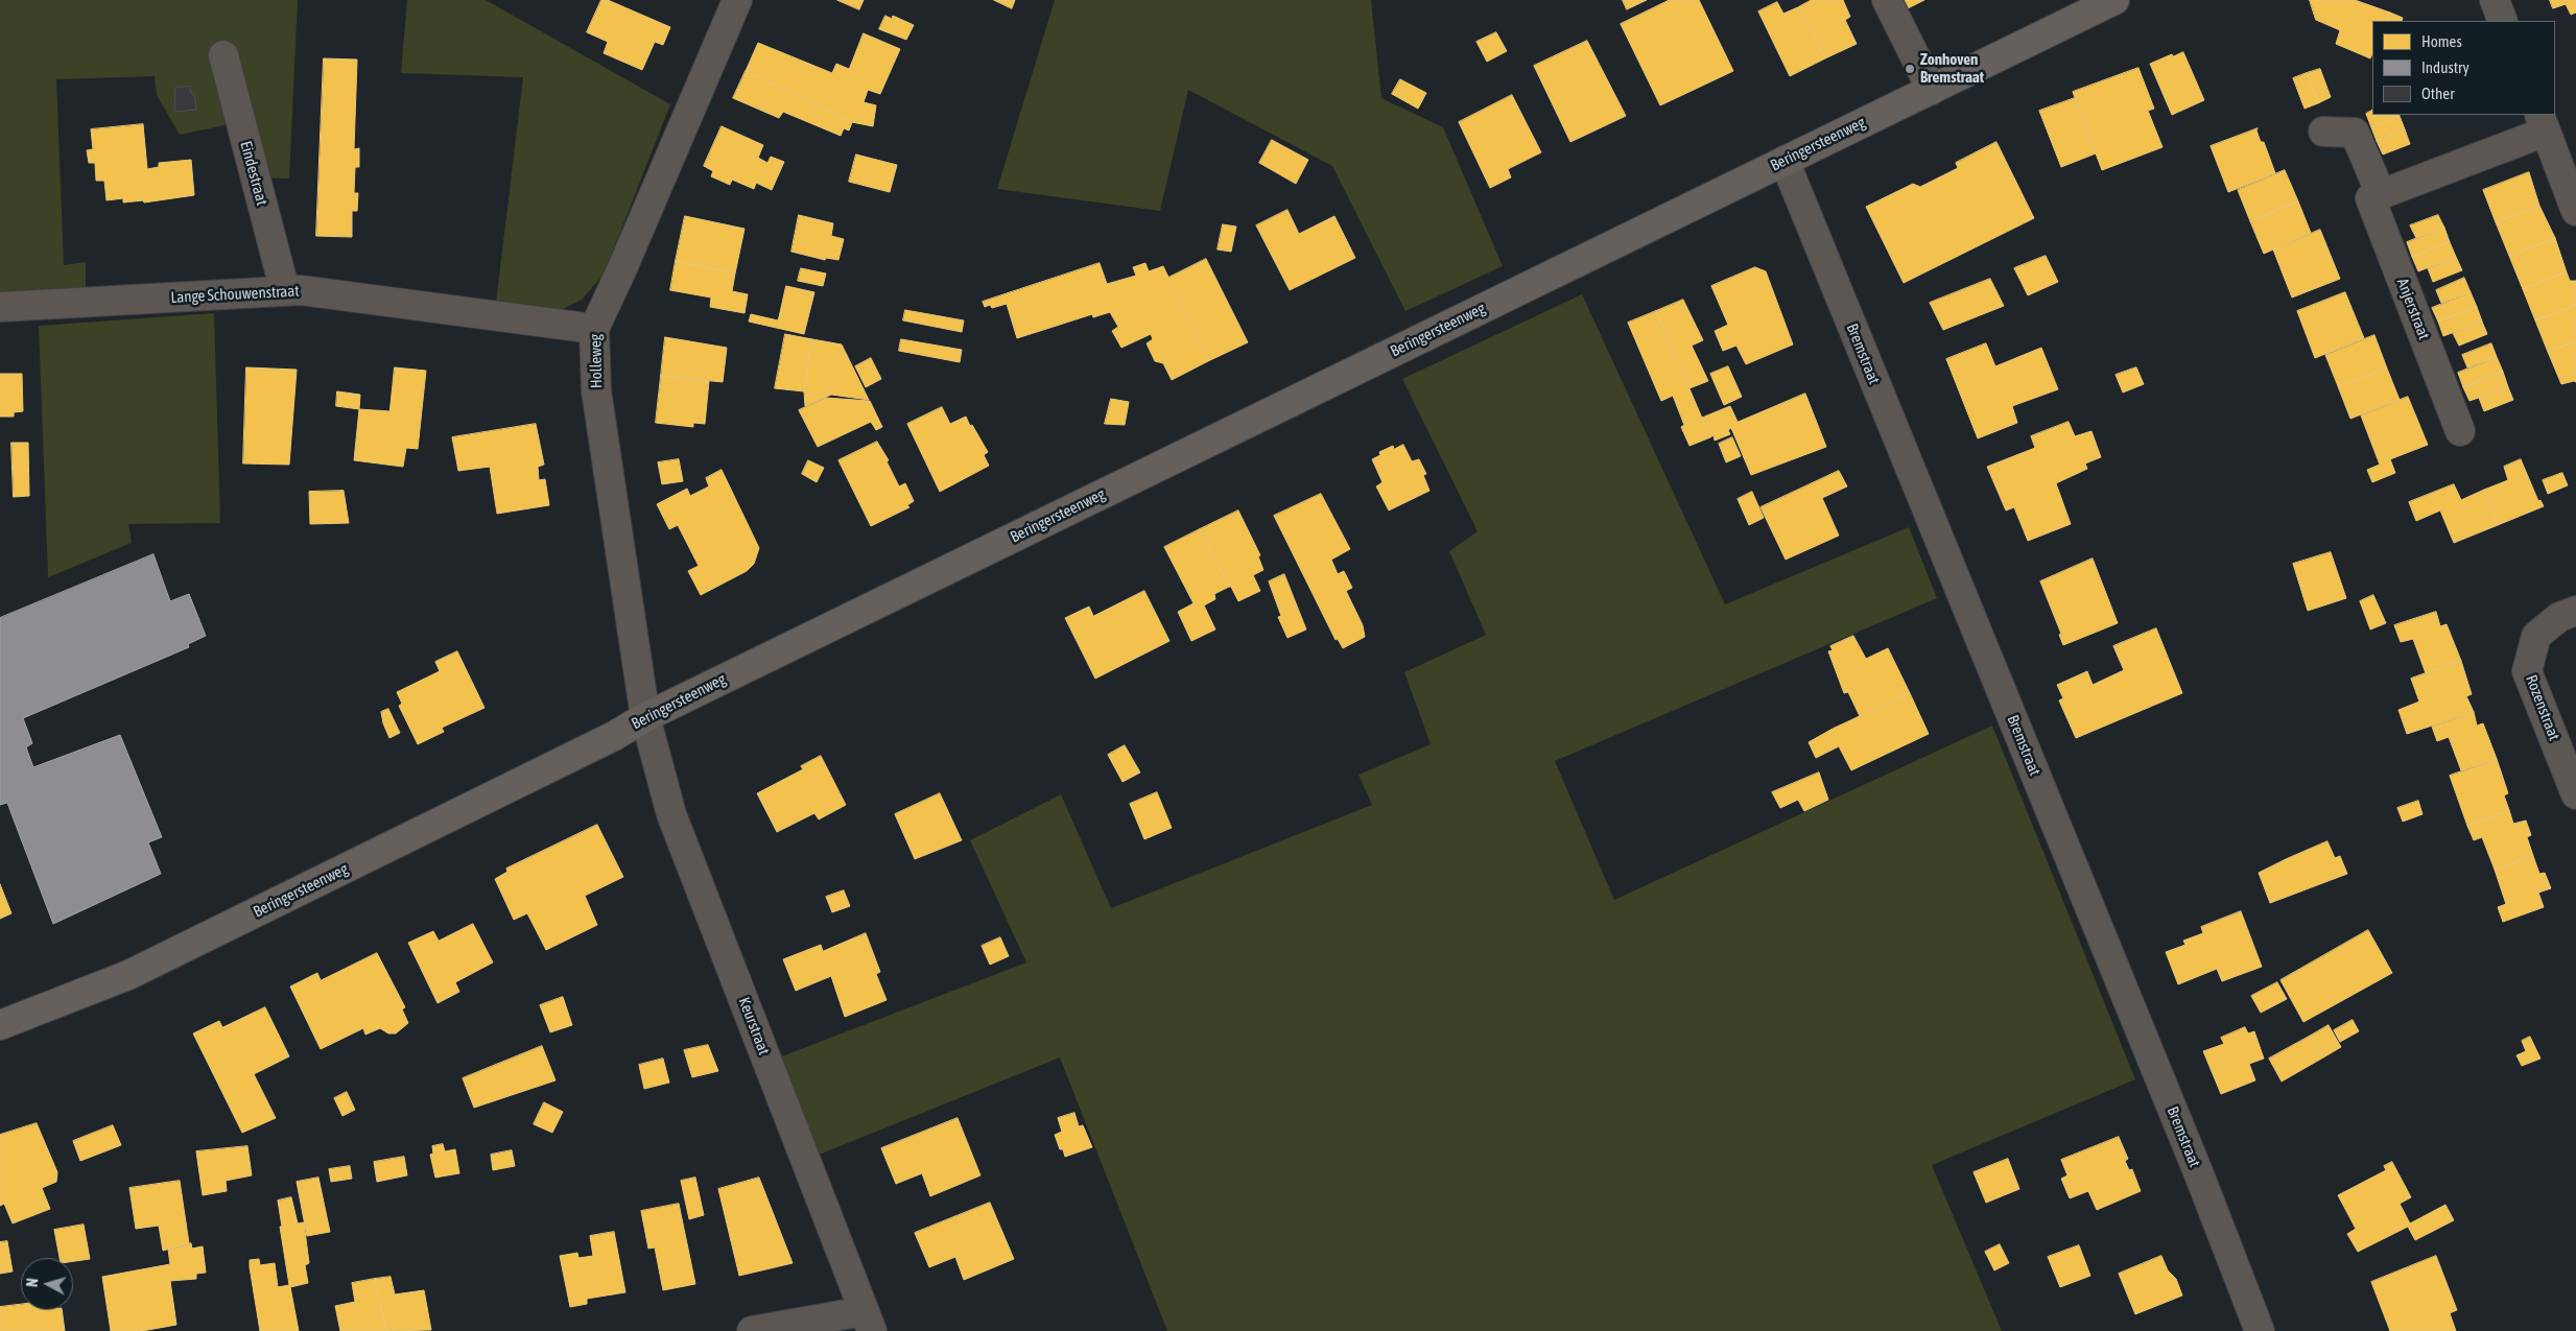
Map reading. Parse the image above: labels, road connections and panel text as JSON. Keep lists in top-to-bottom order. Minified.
{"streets":{"main road":["Beringersteenweg"],"street":["Eindestraat","Lange Schouwenstraat","Anjerstraat","Bremstraat","Holleweg","Rozenstraat","Keurstraat"]},"crossings":[["Beringersteenweg","Bremstraat"],["Beringersteenweg","Holleweg"],["Beringersteenweg","Keurstraat"],["Eindestraat","Lange Schouwenstraat"],["Lange Schouwenstraat","Holleweg"],["Holleweg","Keurstraat"]],"places":["Zonhoven Bremstraat"],"legend":["Homes","Industry","Other"],"north":"left"}
